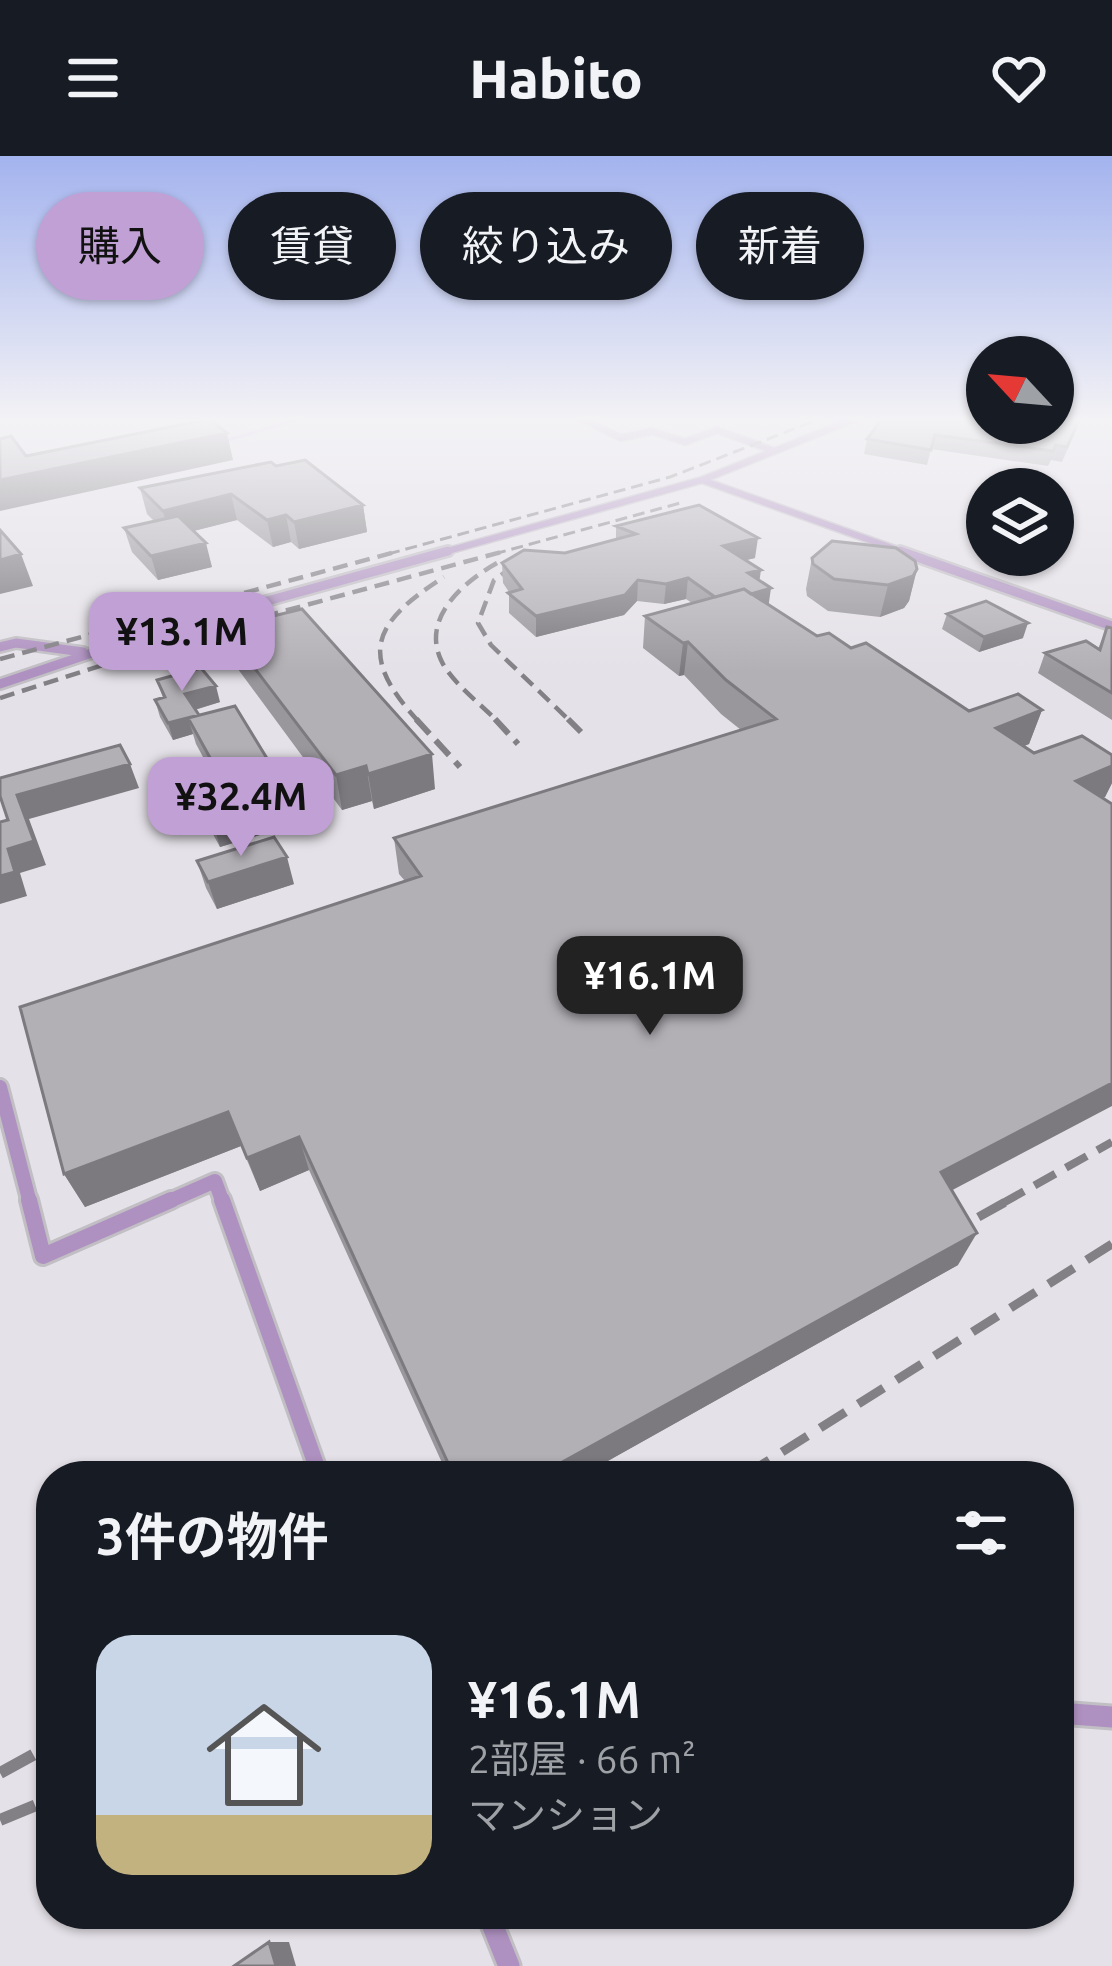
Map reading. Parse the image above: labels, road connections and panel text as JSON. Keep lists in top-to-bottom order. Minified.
{"north":"top left","page":{"header":"Habito","chip":["購入","賃貸","絞り込み","新着"],"price":["¥13.1M","¥32.4M","¥16.1M"],"heading":"3件の物件","list":[{"name":"¥16.1M","note":"2部屋 · 66 m² · マンション"}]}}
